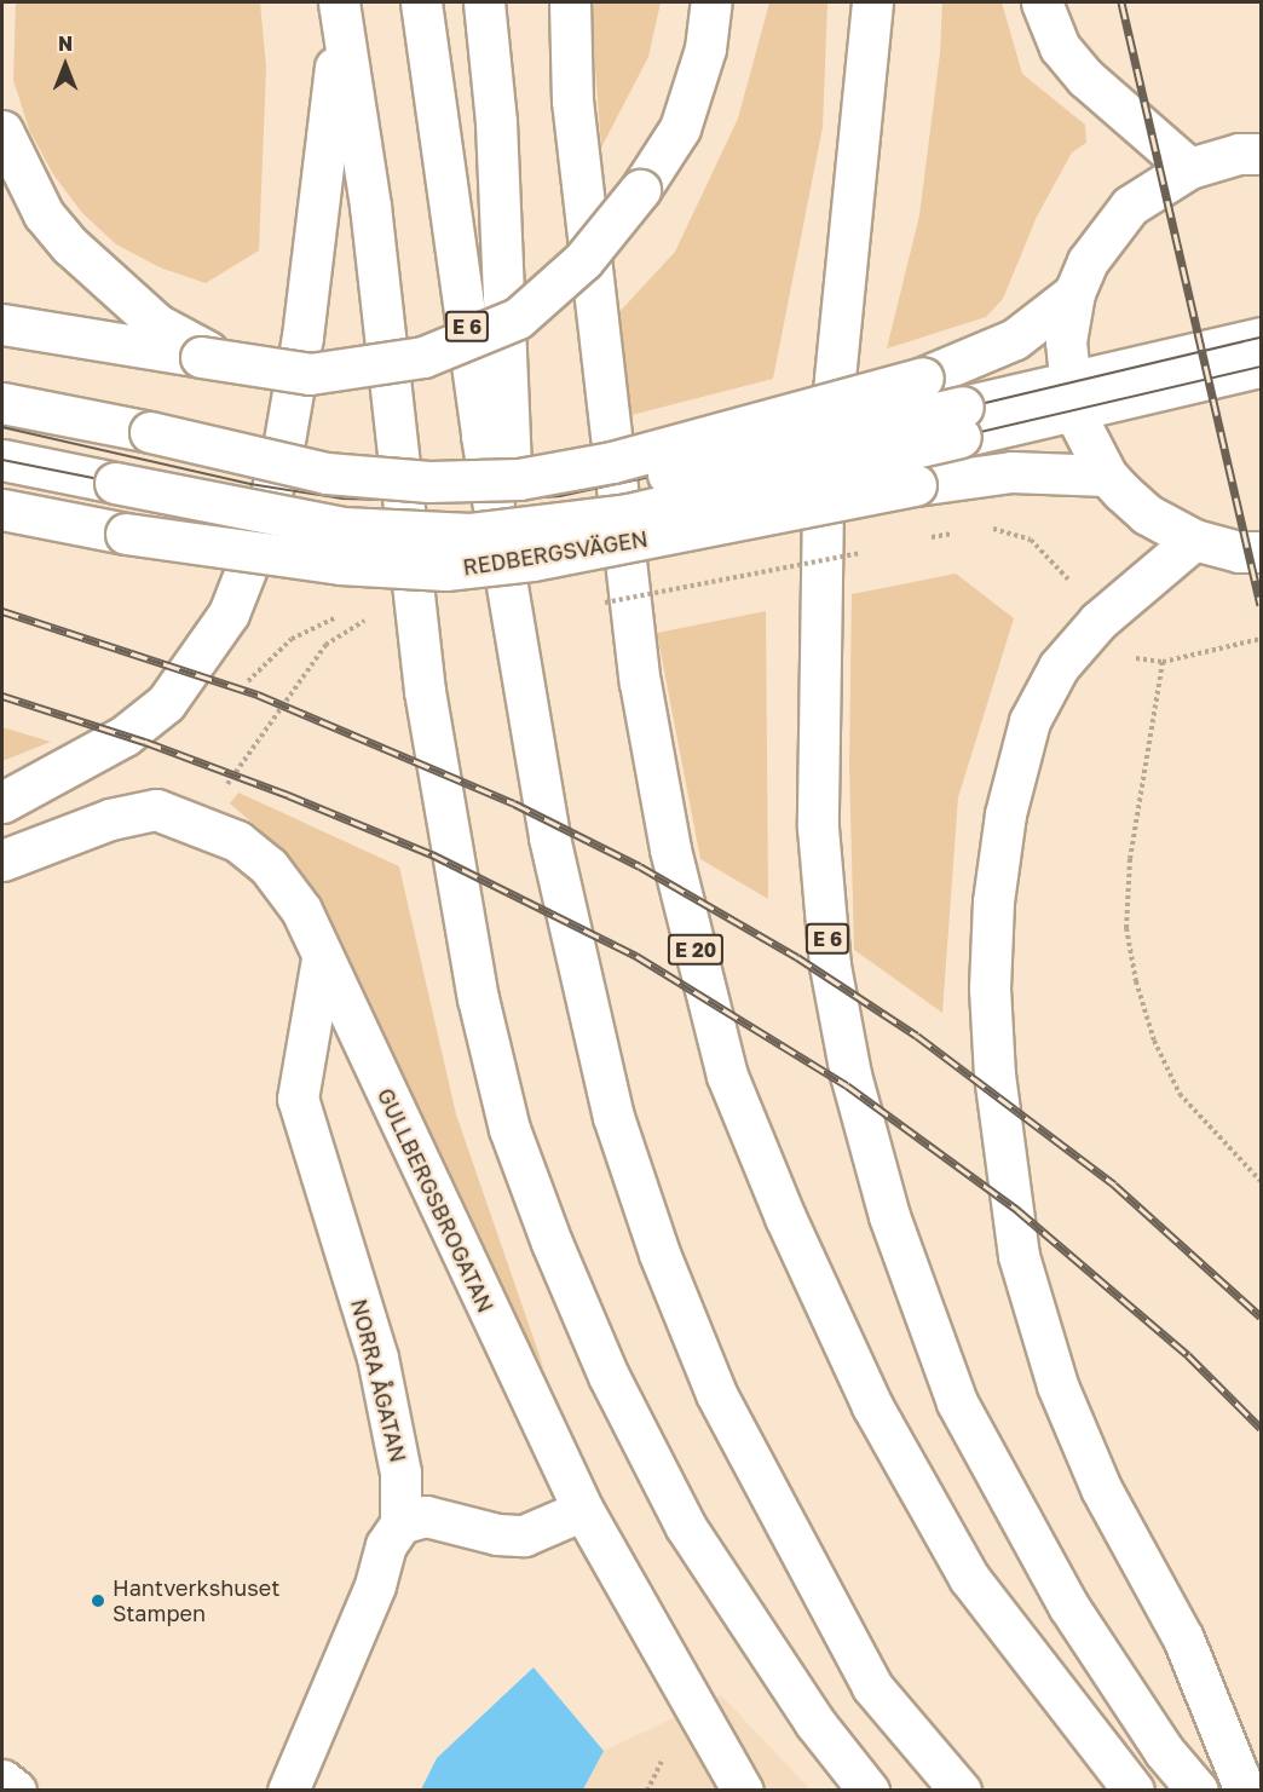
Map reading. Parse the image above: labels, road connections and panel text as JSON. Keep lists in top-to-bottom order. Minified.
{"streets":{"main road":["E 6","REDBERGSVÄGEN","E 20","GULLBERGSBROGATAN","NORRA ÅGATAN"]},"crossings":[["GULLBERGSBROGATAN","NORRA ÅGATAN"]],"places":["Hantverkshuset Stampen"],"north":"top"}
